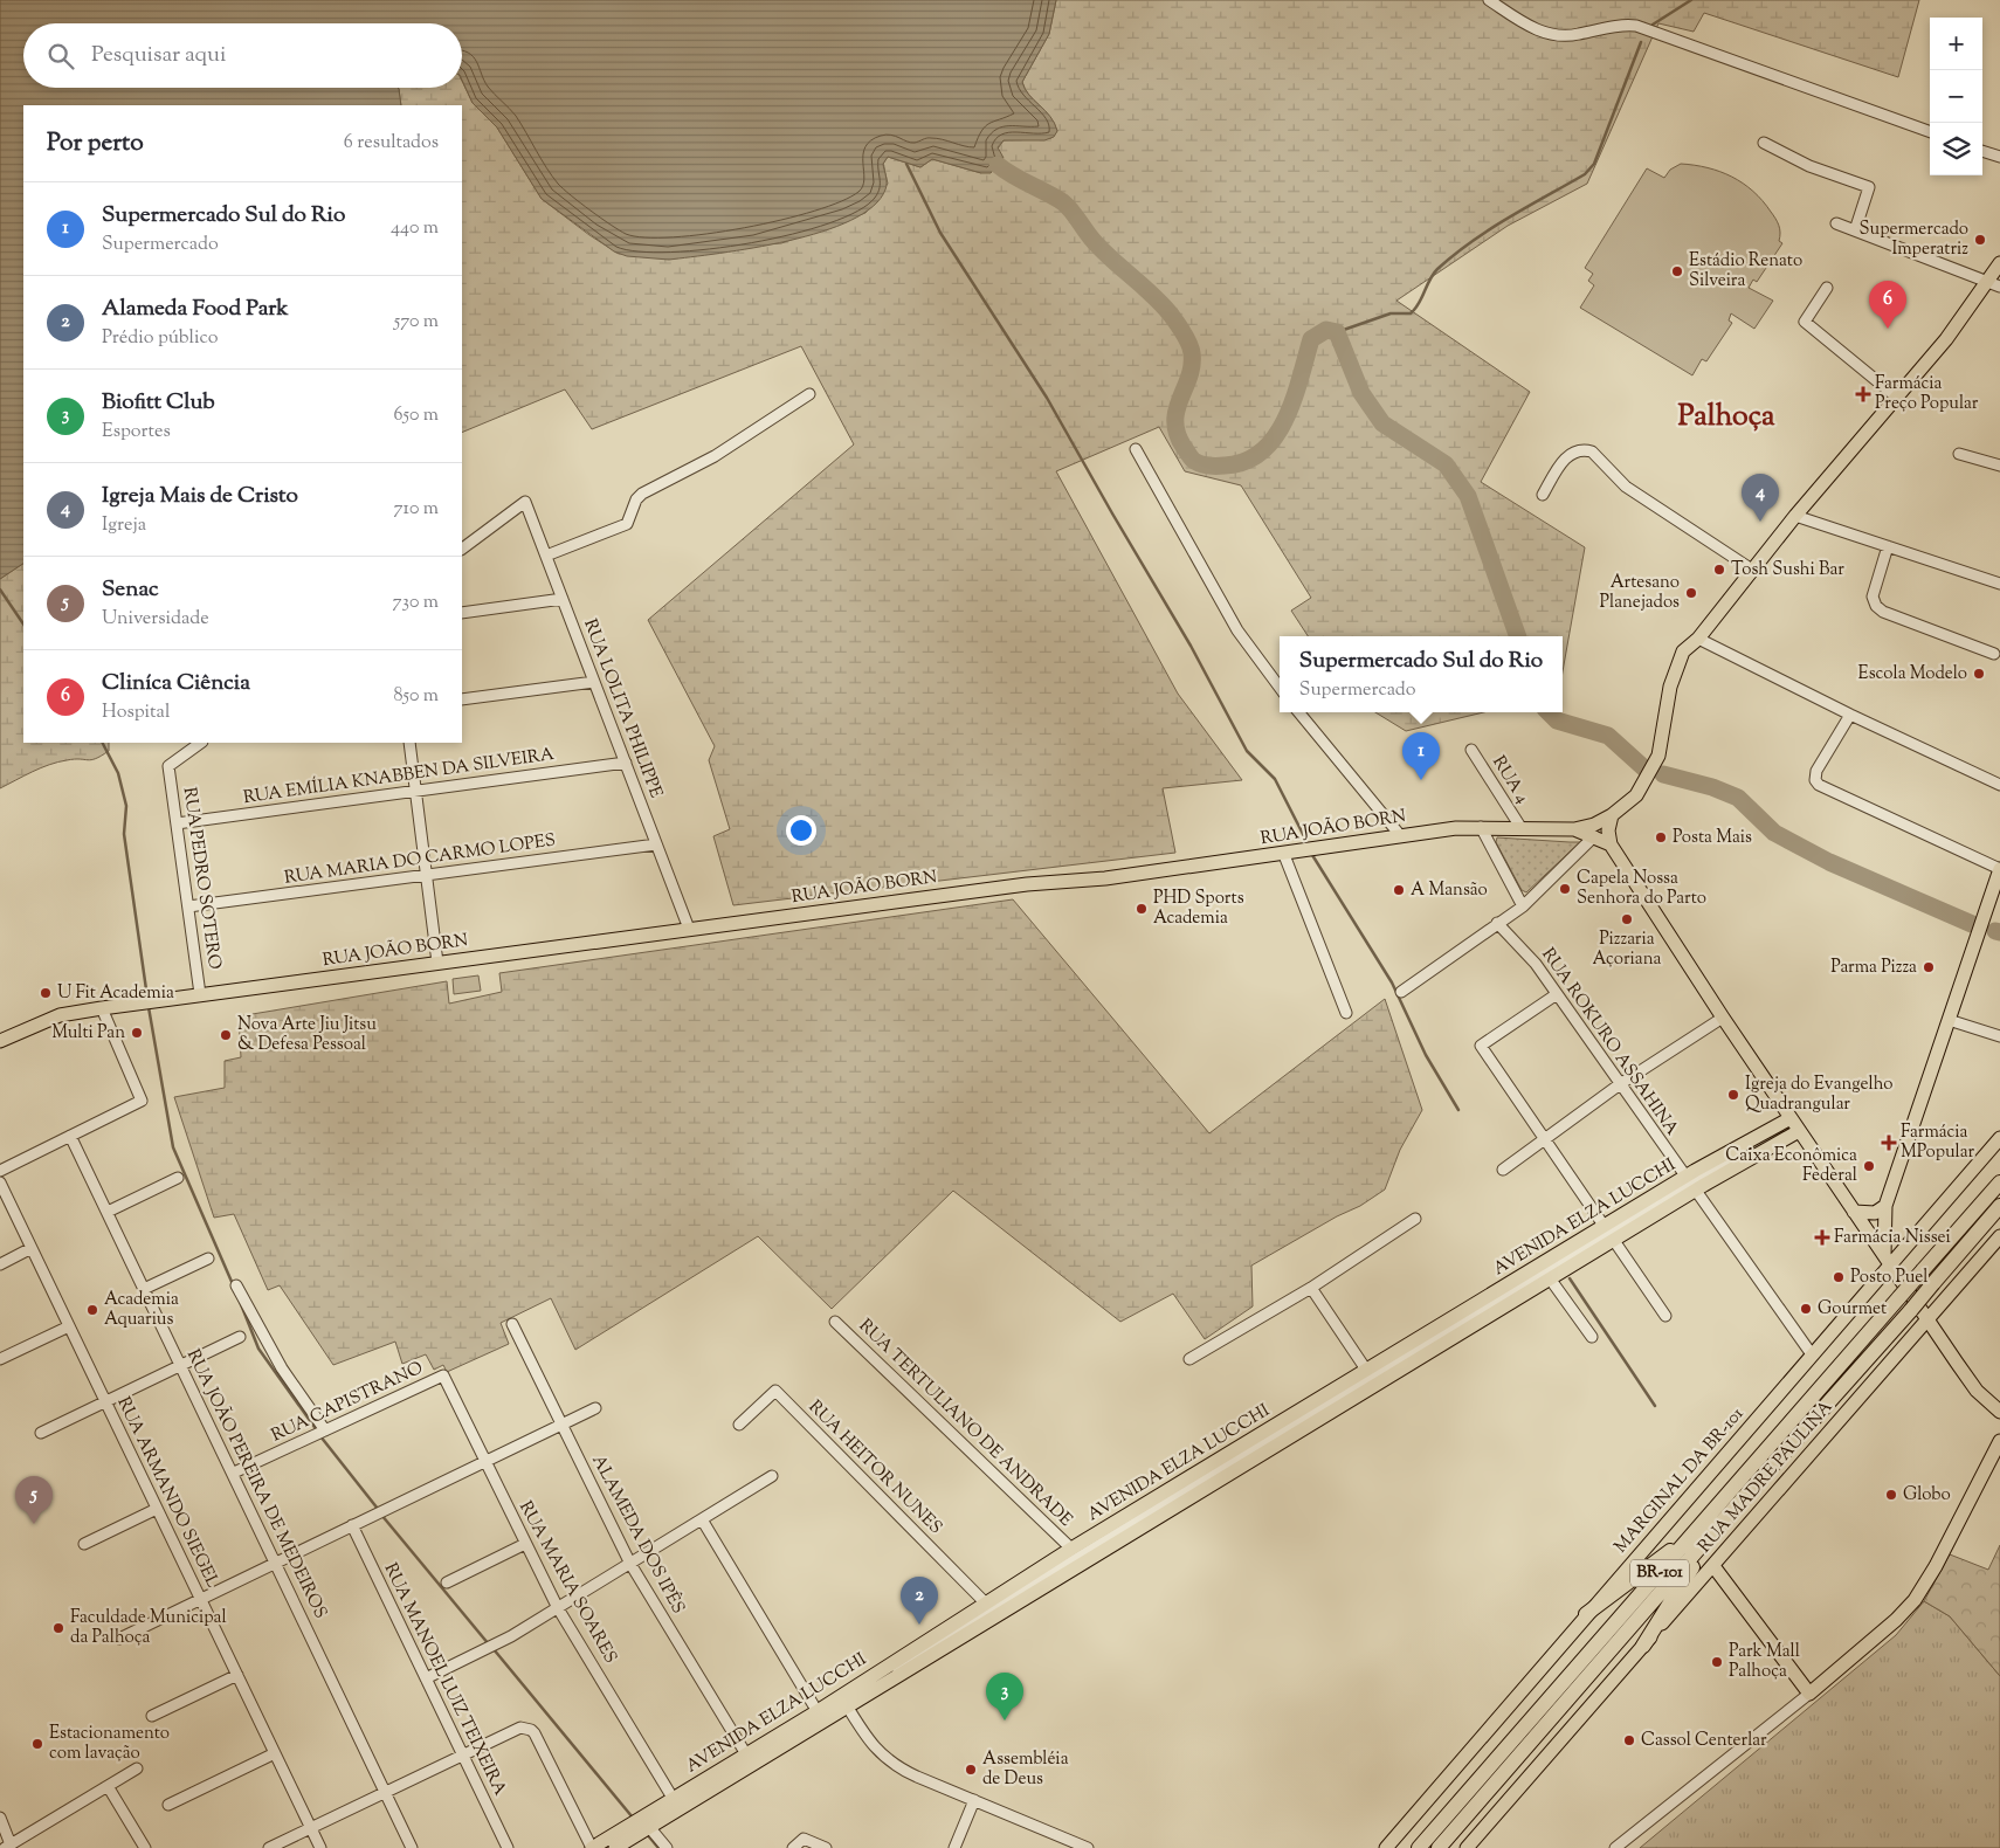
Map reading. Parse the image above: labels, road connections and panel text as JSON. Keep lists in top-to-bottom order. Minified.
{"streets":{"highway":["BR-101"],"main road":["RUA JOÃO BORN","AVENIDA ELZA LUCCHI","RUA MADRE PAULINA","MARGINAL DA BR-101"],"street":["RUA LOLITA PHILIPPE","RUA EMÍLIA KNABBEN DA SILVEIRA","RUA 4","RUA MARIA DO CARMO LOPES","RUA PEDRO SOTERO","RUA ROKURO ASSAHINA","RUA CAPISTRANO","RUA TERTULIANO DE ANDRADE","RUA HEITOR NUNES","RUA JOÃO PEREIRA DE MEDEIROS","RUA ARMANDO SIEGEL","ALAMEDA DOS IPÊS","RUA MARIA SOARES","RUA MANOEL LUIZ TEIXEIRA"]},"crossings":[["RUA LOLITA PHILIPPE","RUA EMÍLIA KNABBEN DA SILVEIRA"],["RUA LOLITA PHILIPPE","RUA JOÃO BORN"],["RUA LOLITA PHILIPPE","RUA MARIA DO CARMO LOPES"],["RUA EMÍLIA KNABBEN DA SILVEIRA","RUA PEDRO SOTERO"],["RUA 4","RUA JOÃO BORN"],["RUA JOÃO BORN","RUA PEDRO SOTERO"],["RUA MARIA DO CARMO LOPES","RUA PEDRO SOTERO"],["RUA ROKURO ASSAHINA","AVENIDA ELZA LUCCHI"],["RUA ROKURO ASSAHINA","MARGINAL DA BR-101"],["AVENIDA ELZA LUCCHI","RUA TERTULIANO DE ANDRADE"],["AVENIDA ELZA LUCCHI","RUA HEITOR NUNES"],["AVENIDA ELZA LUCCHI","ALAMEDA DOS IPÊS"],["AVENIDA ELZA LUCCHI","RUA MARIA SOARES"],["RUA CAPISTRANO","RUA JOÃO PEREIRA DE MEDEIROS"],["RUA CAPISTRANO","RUA MARIA SOARES"]],"districts":["Palhoça"],"places":{"other":["Supermercado Imperatriz","Estádio Renato Silveira","Tosh Sushi Bar","Artesano Planejados","Escola Modelo","Posta Mais","Capela Nossa Senhora do Parto","A Mansão","PHD Sports Academia","Pizzaria Açoriana","Parma Pizza","U Fit Academia","Multi Pan","Nova Arte Jiu Jitsu & Defesa Pessoal","Igreja do Evangelho Quadrangular","Caixa Econômica Federal","Posto Puel","Gourmet","Academia Aquarius","Globo","Faculdade Municipal da Palhoça","Park Mall Palhoça","Cassol Centerlar","Estacionamento com lavação","Assembléia de Deus"],"health":["Farmácia Preço Popular","Farmácia MPopular","Farmácia Nissei"]},"page":{"map_buttons":["+","−"],"search":"Pesquisar aqui","heading":["Por perto","6 resultados"],"list":[{"mark":"1","name":"Supermercado Sul do Rio","note":"Supermercado","value":"440 m"},{"mark":"2","name":"Alameda Food Park","note":"Prédio público","value":"570 m"},{"mark":"3","name":"Biofitt Club","note":"Esportes","value":"650 m"},{"mark":"4","name":"Igreja Mais de Cristo","note":"Igreja","value":"710 m"},{"mark":"5","name":"Senac","note":"Universidade","value":"730 m"},{"mark":"6","name":"Cliníca Ciência","note":"Hospital","value":"850 m"}],"pins":["6","4","1","5","2","3"],"popup":["Supermercado Sul do Rio","Supermercado"]}}
